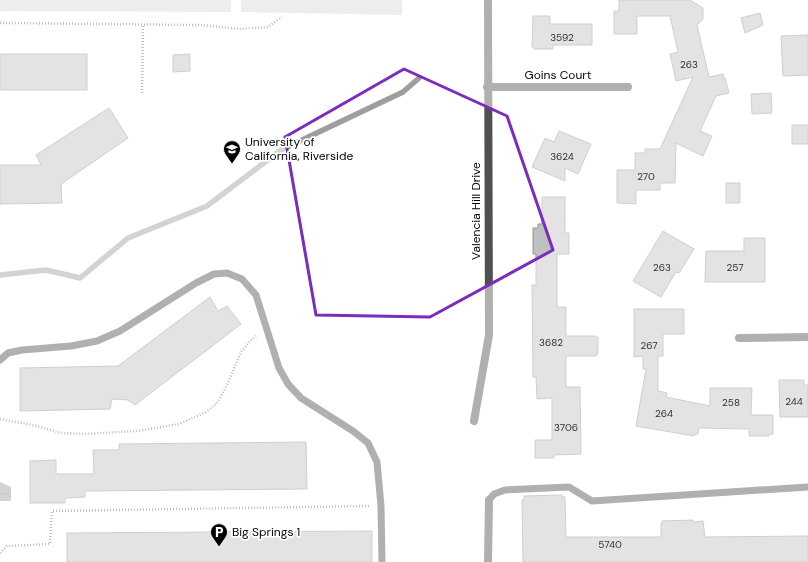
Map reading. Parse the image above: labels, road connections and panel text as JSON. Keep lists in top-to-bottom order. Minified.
{"streets":{"street":["Goins Court","Valencia Hill Drive"]},"crossings":[["Goins Court","Valencia Hill Drive"]],"places":{"school or university":["University of California, Riverside"],"parking":["Big Springs 1"]},"house_numbers":["3592","263","3624","270","263","257","3682","267","244","258","264","3706","5740"]}
